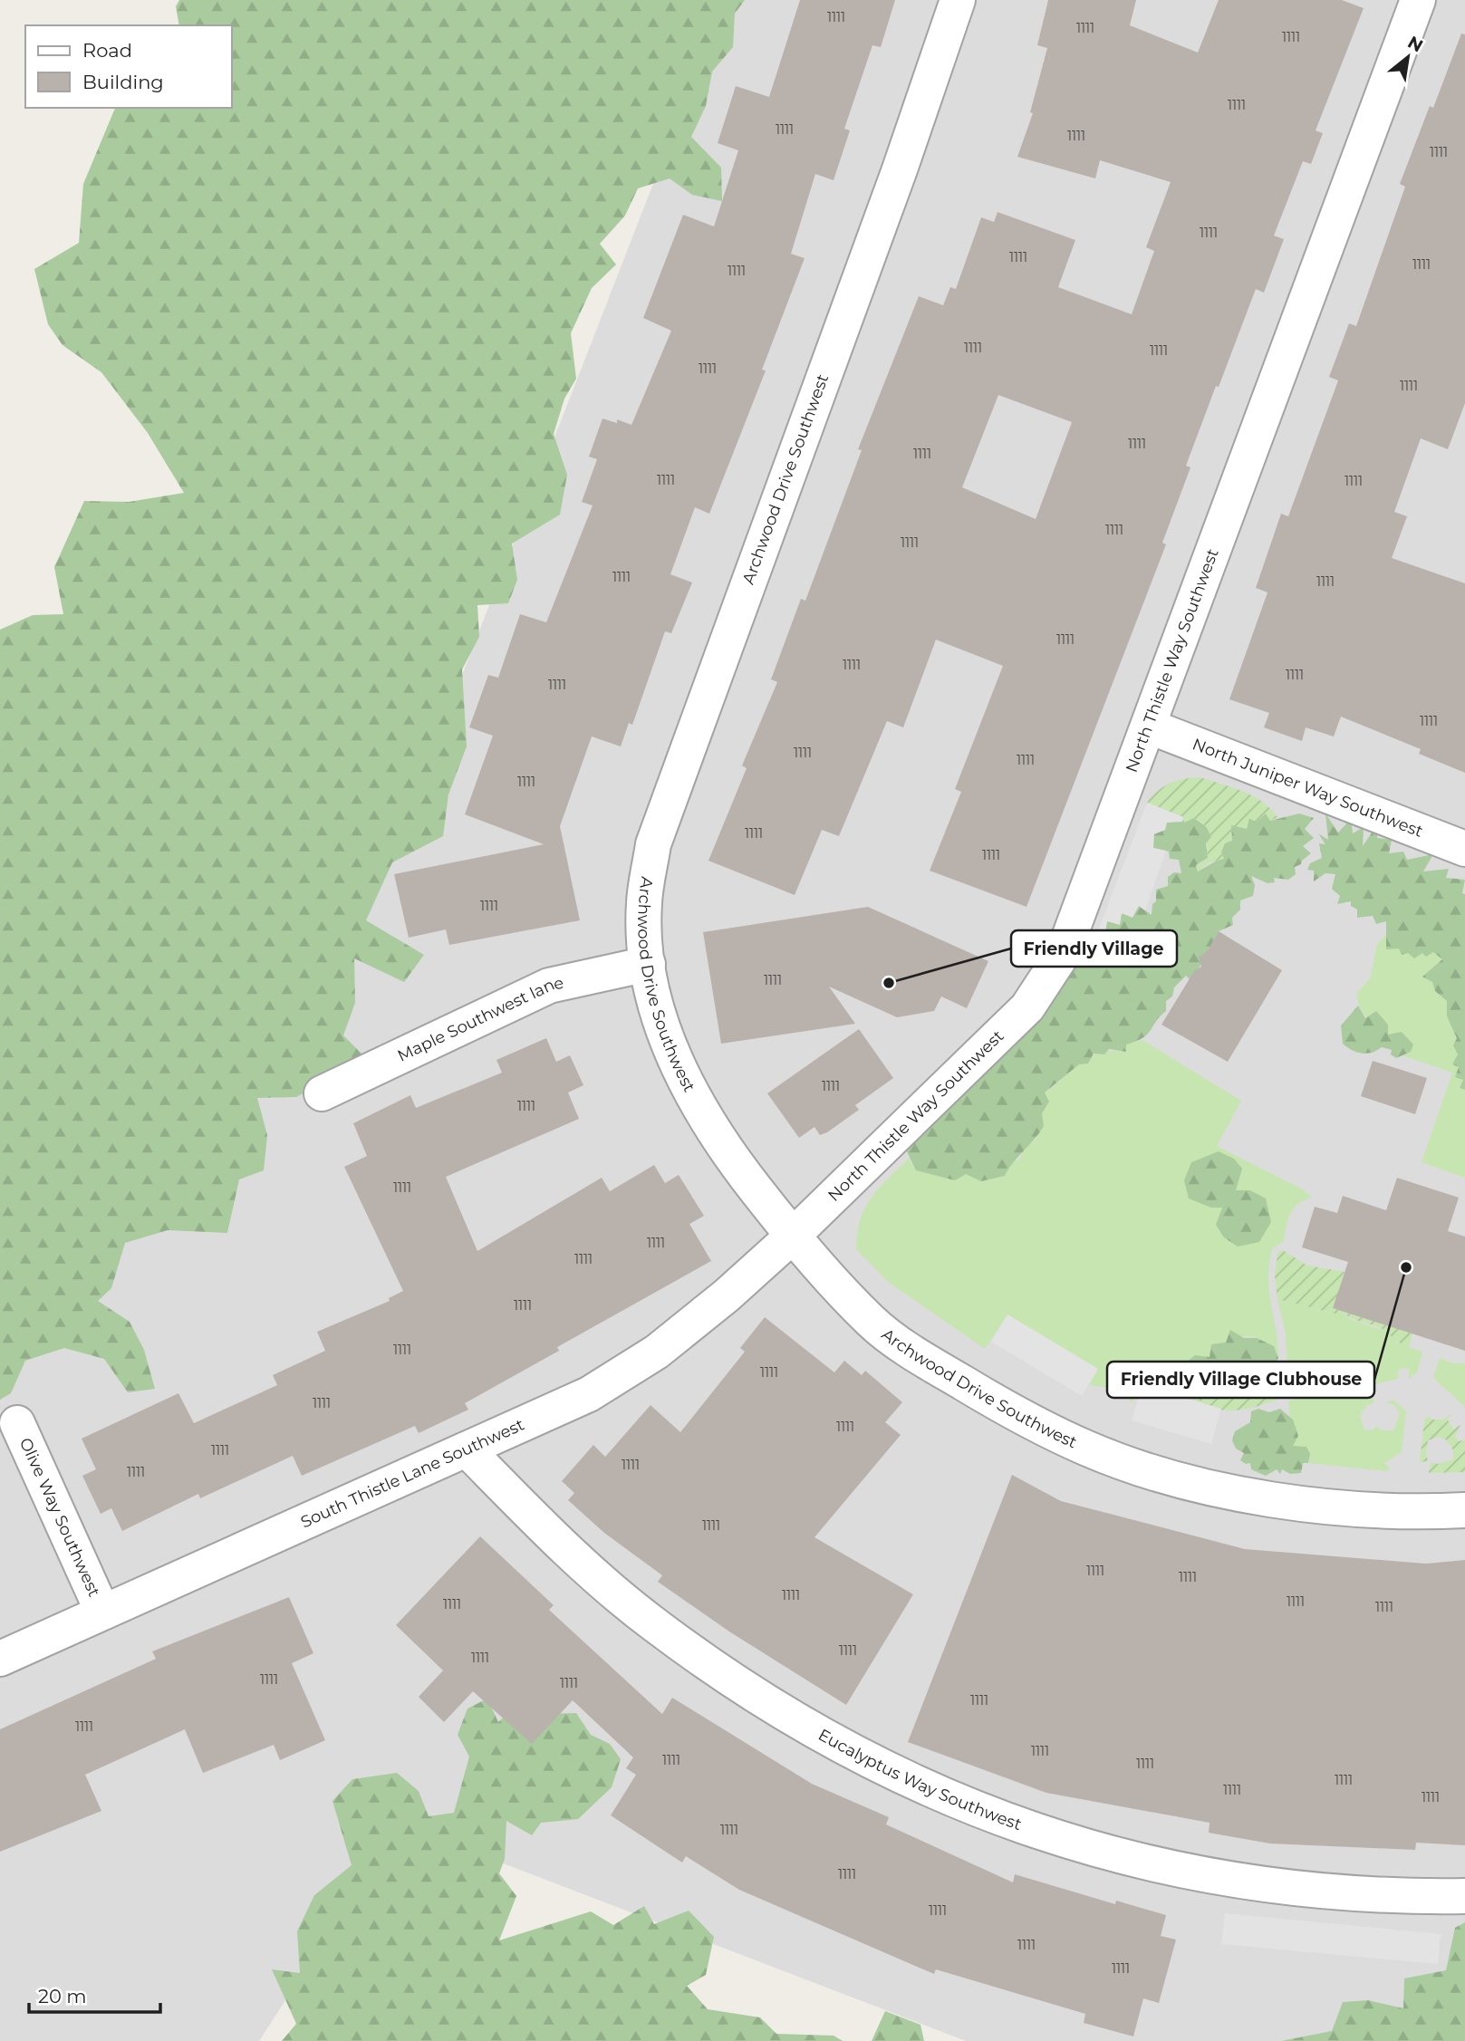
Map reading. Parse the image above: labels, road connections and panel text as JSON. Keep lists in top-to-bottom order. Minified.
{"streets":{"street":["Archwood Drive Southwest","North Thistle Way Southwest","North Juniper Way Southwest","Maple Southwest lane","South Thistle Lane Southwest","Olive Way Southwest","Eucalyptus Way Southwest"]},"crossings":[["Archwood Drive Southwest","North Thistle Way Southwest"],["Archwood Drive Southwest","Maple Southwest lane"],["Archwood Drive Southwest","South Thistle Lane Southwest"],["North Thistle Way Southwest","North Juniper Way Southwest"],["North Thistle Way Southwest","South Thistle Lane Southwest"],["South Thistle Lane Southwest","Olive Way Southwest"],["South Thistle Lane Southwest","Eucalyptus Way Southwest"]],"places":["Friendly Village","Friendly Village Clubhouse"],"house_numbers":["1111","1111","1111","1111","1111","1111","1111","1111","1111","1111","1111","1111","1111","1111","1111","1111","1111","1111","1111","1111","1111","1111","1111","1111","1111","1111","1111","1111","1111","1111","1111","1111","1111","1111","1111","1111","1111","1111","1111","1111","1111","1111","1111","1111","1111","1111","1111","1111","1111","1111","1111","1111","1111","1111","1111","1111","1111","1111","1111","1111","1111","1111","1111","1111","1111","1111","1111","1111","1111","1111","1111","1111"],"legend":["Road","Building"],"scale_bar":"20 m","north":"top right"}
